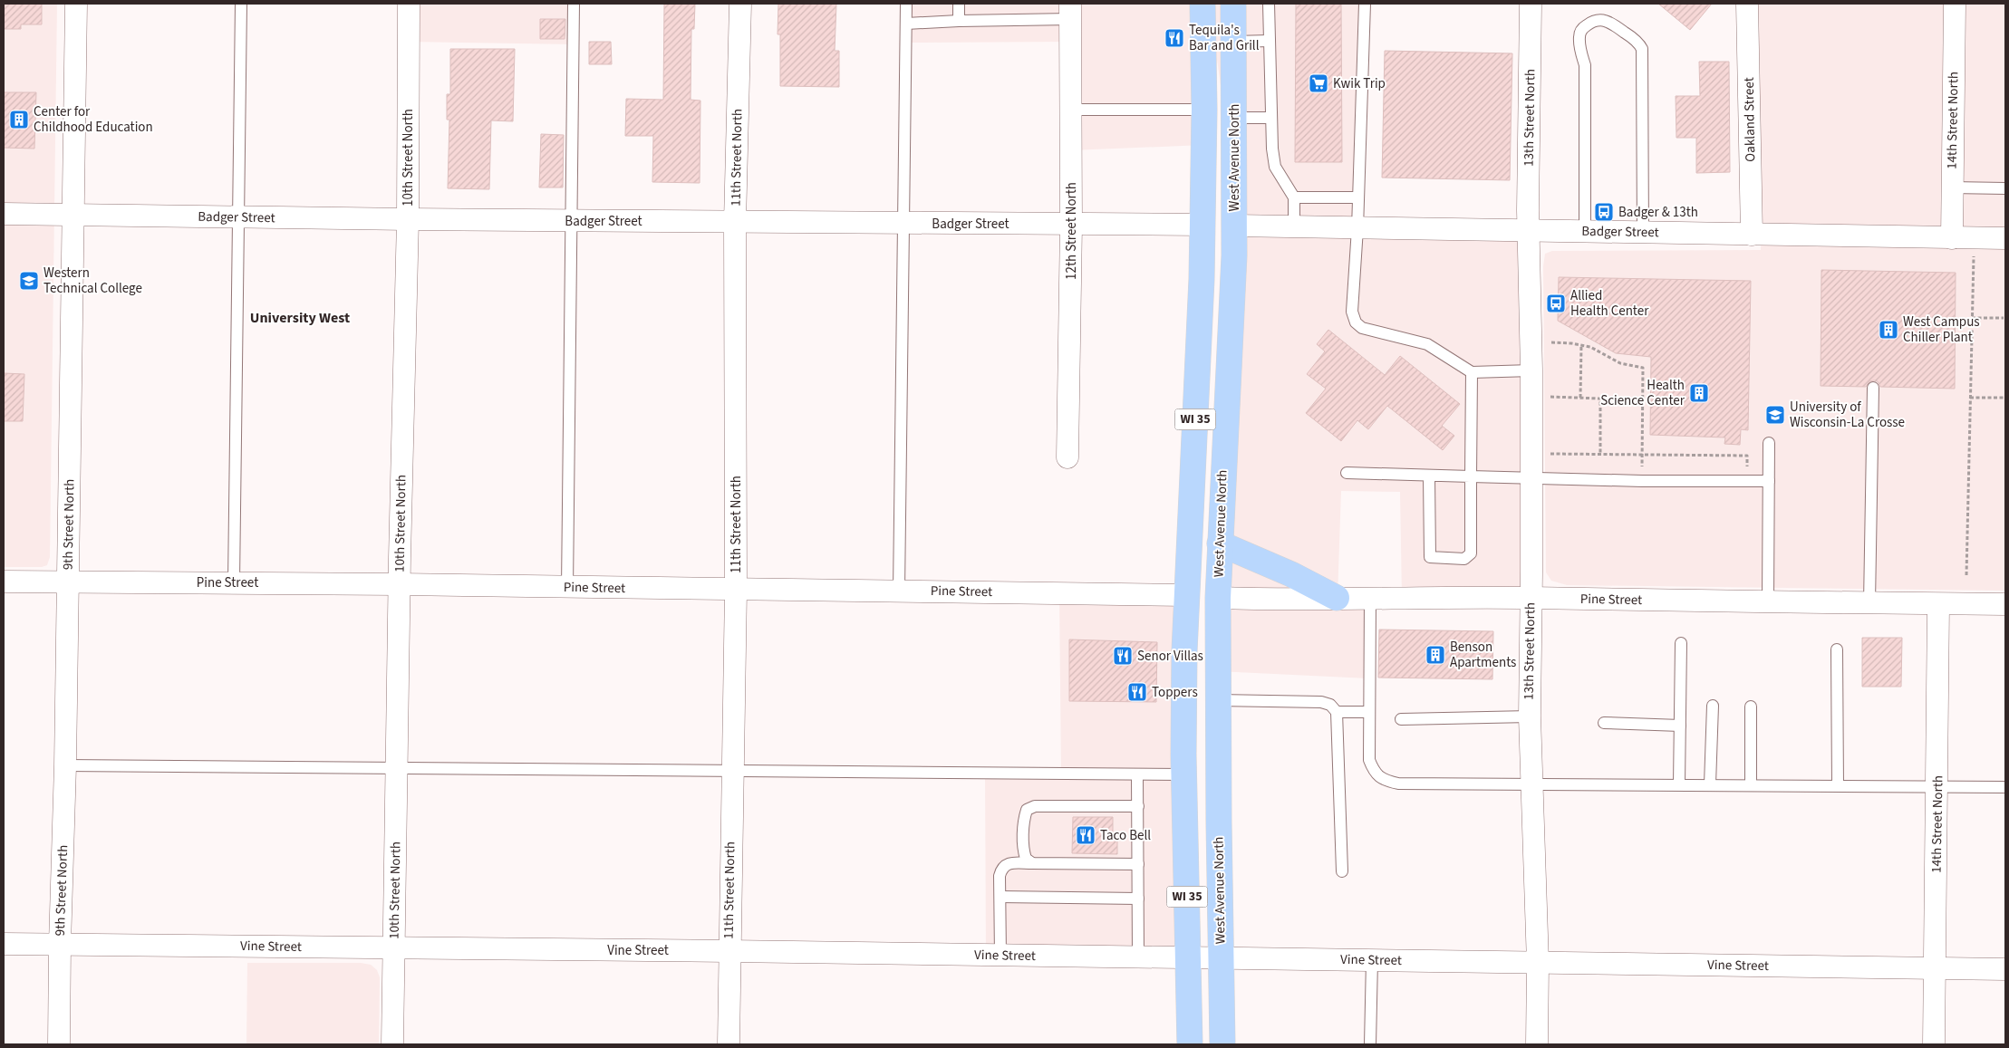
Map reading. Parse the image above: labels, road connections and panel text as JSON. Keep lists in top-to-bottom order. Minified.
{"streets":{"main road":["West Avenue North","WI 35"],"street":["13th Street North","Oakland Street","14th Street North","10th Street North","11th Street North","Badger Street","12th Street North","9th Street North","Pine Street","Vine Street"]},"crossings":[["13th Street North","Badger Street"],["13th Street North","Pine Street"],["13th Street North","Vine Street"],["Oakland Street","Badger Street"],["14th Street North","Badger Street"],["14th Street North","Pine Street"],["14th Street North","Vine Street"],["10th Street North","Badger Street"],["10th Street North","Pine Street"],["10th Street North","Vine Street"],["11th Street North","Badger Street"],["11th Street North","Pine Street"],["11th Street North","Vine Street"],["West Avenue North","Badger Street"],["West Avenue North","Pine Street"],["West Avenue North","Vine Street"],["Badger Street","12th Street North"],["Badger Street","WI 35"],["Badger Street","9th Street North"],["WI 35","Pine Street"],["WI 35","Vine Street"],["9th Street North","Pine Street"],["9th Street North","Vine Street"]],"districts":["University West"],"places":{"restaurant":["Tequila's Bar and Grill","Senor Villas","Toppers","Taco Bell"],"supermarket":["Kwik Trip"],"building":["Center for Childhood Education","West Campus Chiller Plant","Health Science Center","Benson Apartments"],"bus stop":["Badger & 13th","Allied Health Center"],"school or university":["Western Technical College","University of Wisconsin-La Crosse"]}}
